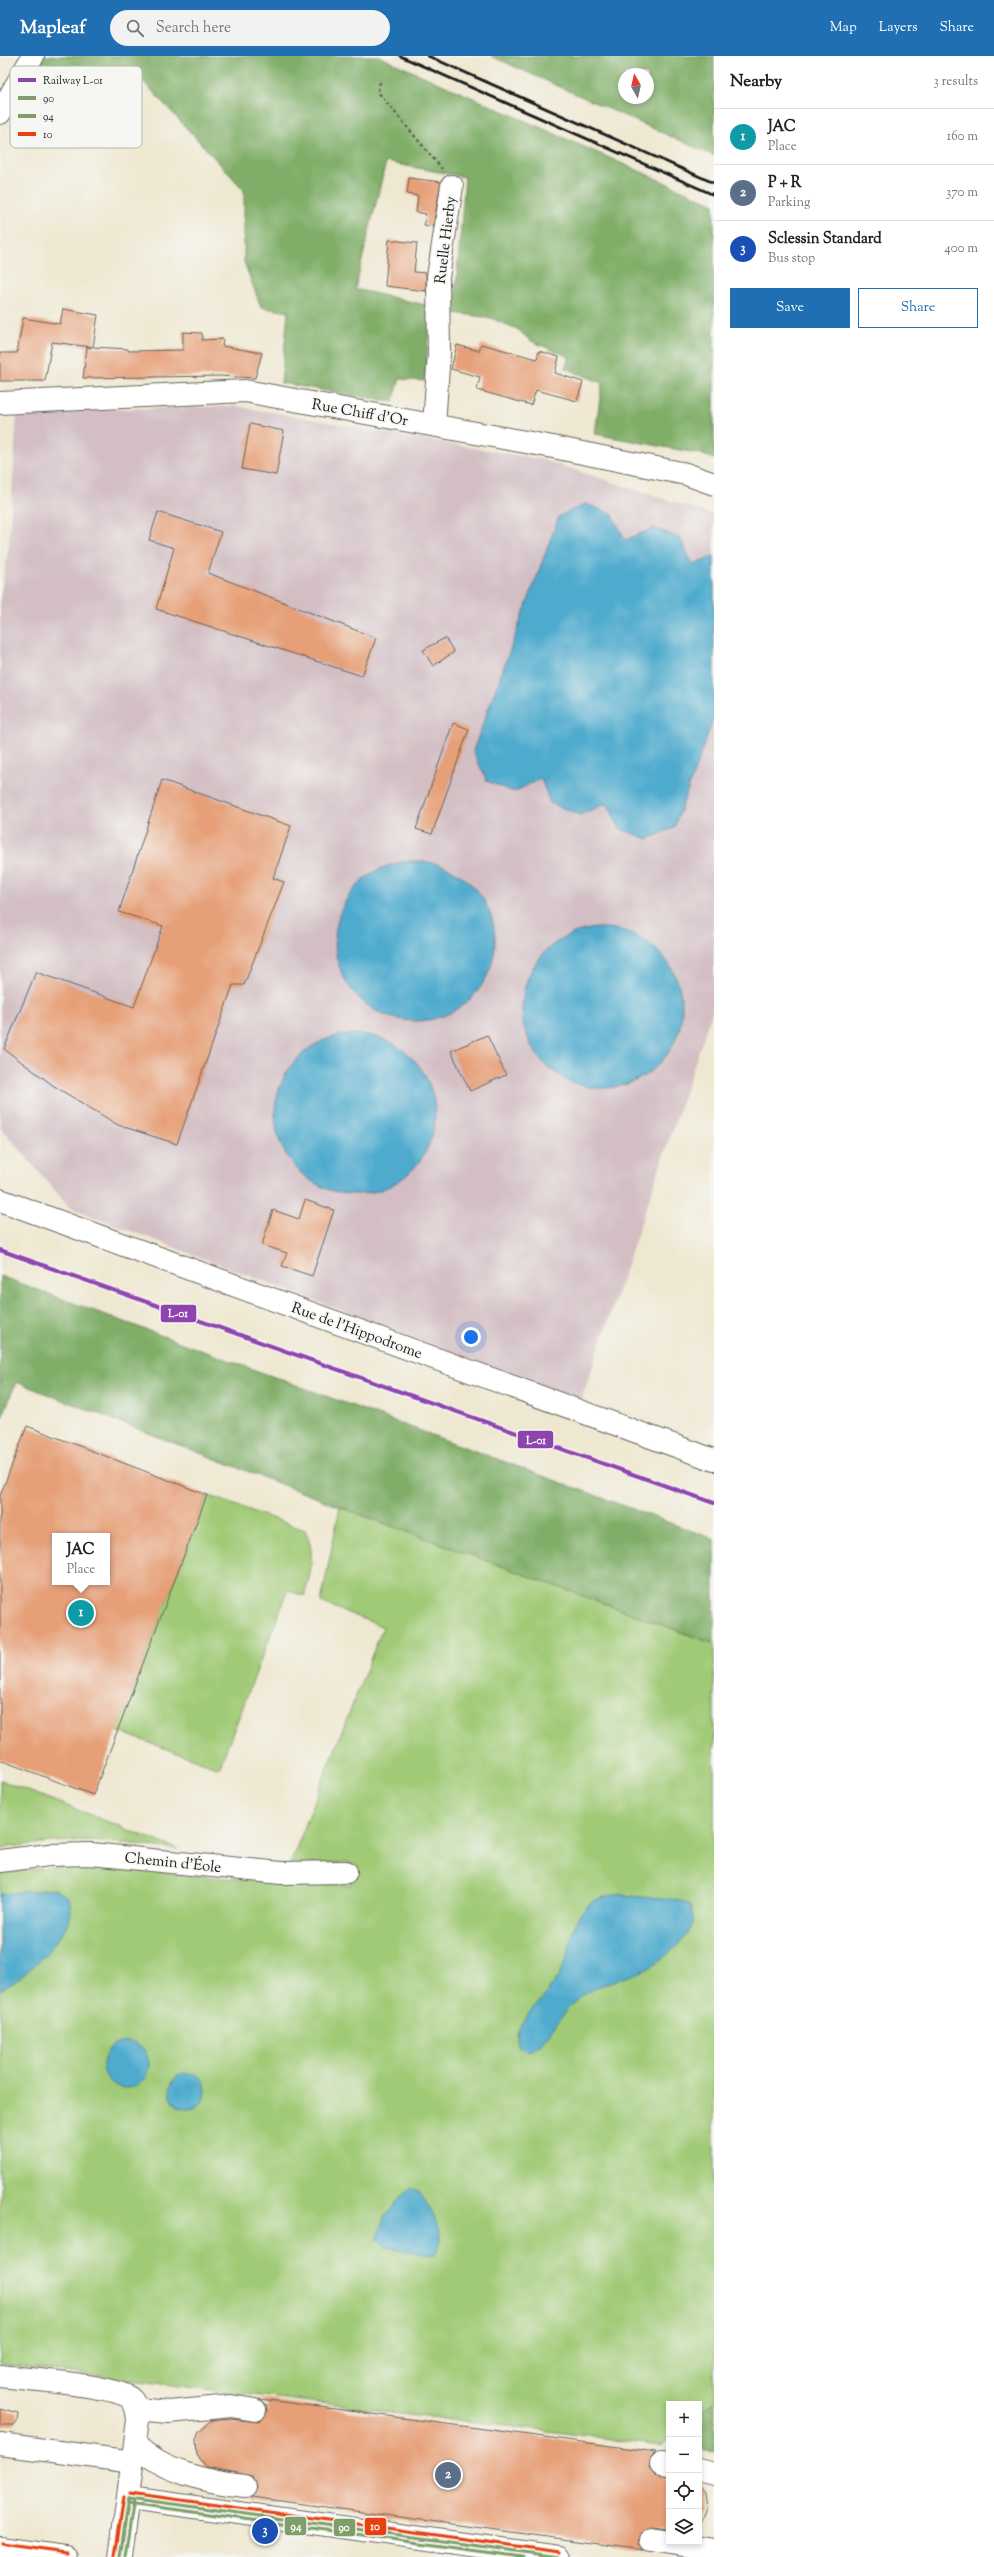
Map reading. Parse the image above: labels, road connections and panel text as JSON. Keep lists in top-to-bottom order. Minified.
{"streets":{"street":["Ruelle Hierby","Rue Chiff d'Or","Rue de l'Hippodrome","Chemin d'Éole"]},"crossings":[["Ruelle Hierby","Rue Chiff d'Or"]],"lines":["rail line L-01","transit line 10","transit line 90","transit line 94"],"legend":["Railway L-01","90","94","10"],"north":"top","page":{"header":"Mapleaf","search":"Search here","nav":["Map","Layers","Share"],"heading":["Nearby","3 results"],"list":[{"mark":"1","name":"JAC","note":"Place","value":"160 m"},{"mark":"2","name":"P + R","note":"Parking","value":"370 m"},{"mark":"3","name":"Sclessin Standard","note":"Bus stop","value":"400 m"}],"buttons":["Save","Share"],"popup":["JAC","Place"],"pins":["1","2","3"],"map_buttons":["+","−"]}}
